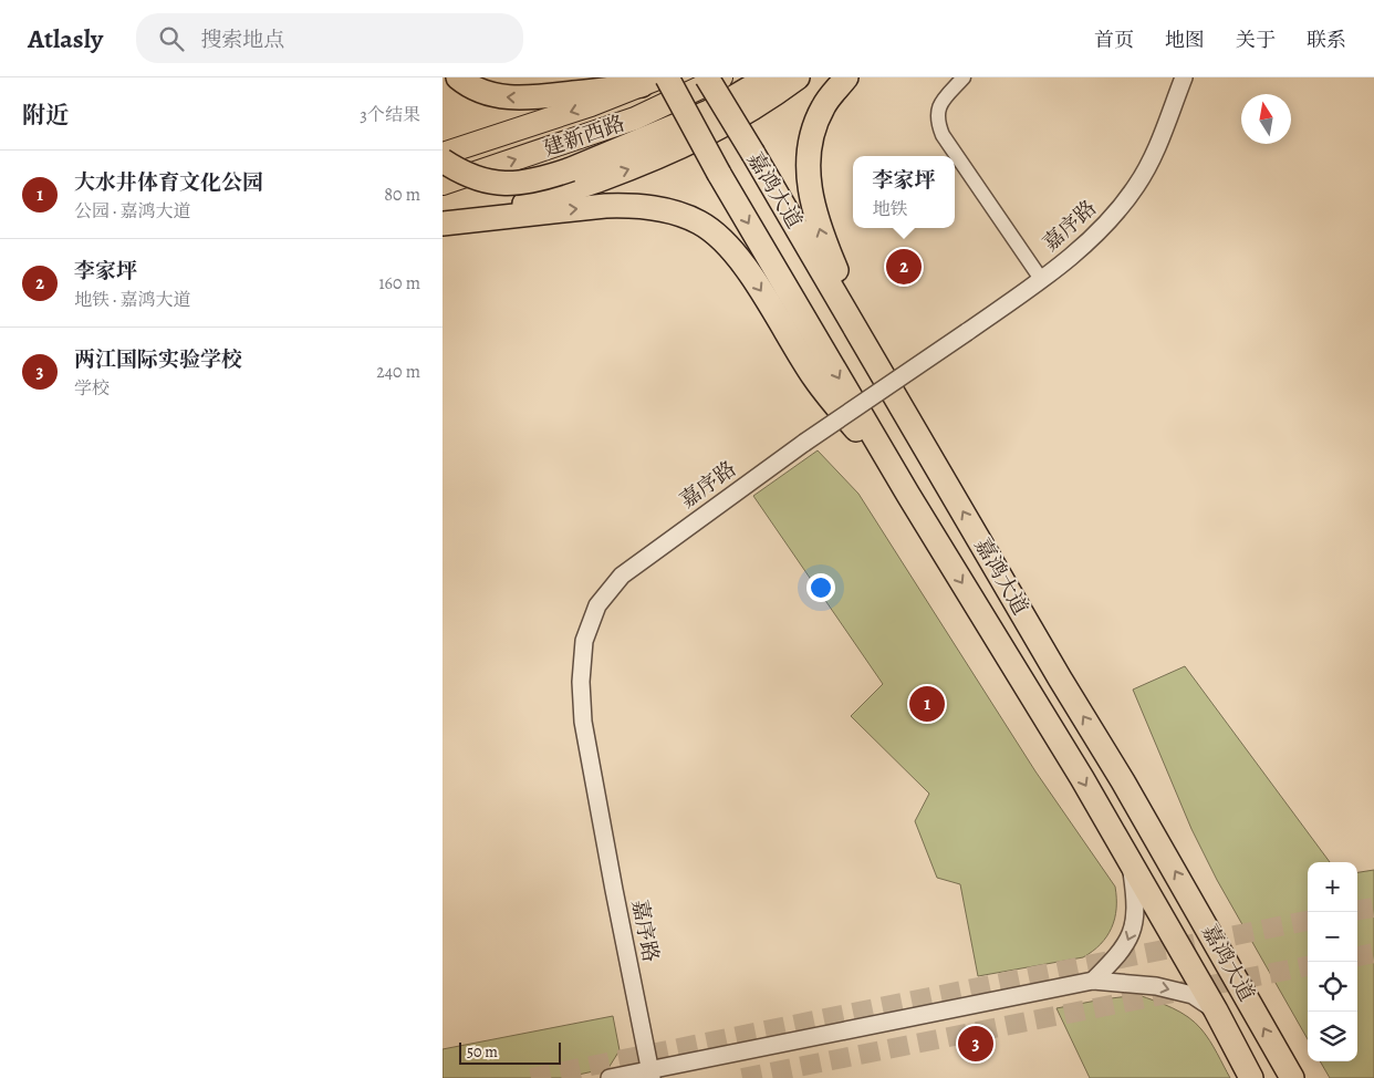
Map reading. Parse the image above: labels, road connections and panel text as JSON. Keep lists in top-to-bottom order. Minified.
{"streets":{"highway":["嘉鸿大道"],"main road":["建新西路"],"street":["嘉序路"]},"scale_bar":"50 m","north":"top","page":{"header":"Atlasly","search":"搜索地点","nav":["首页","地图","关于","联系"],"heading":["附近","3个结果"],"list":[{"mark":"1","name":"大水井体育文化公园","note":"公园 · 嘉鸿大道","value":"80 m"},{"mark":"2","name":"李家坪","note":"地铁 · 嘉鸿大道","value":"160 m"},{"mark":"3","name":"两江国际实验学校","note":"学校","value":"240 m"}],"popup":["李家坪","地铁"],"pins":["2","1","3"],"map_buttons":["+","−"],"scale":"50 m"}}
